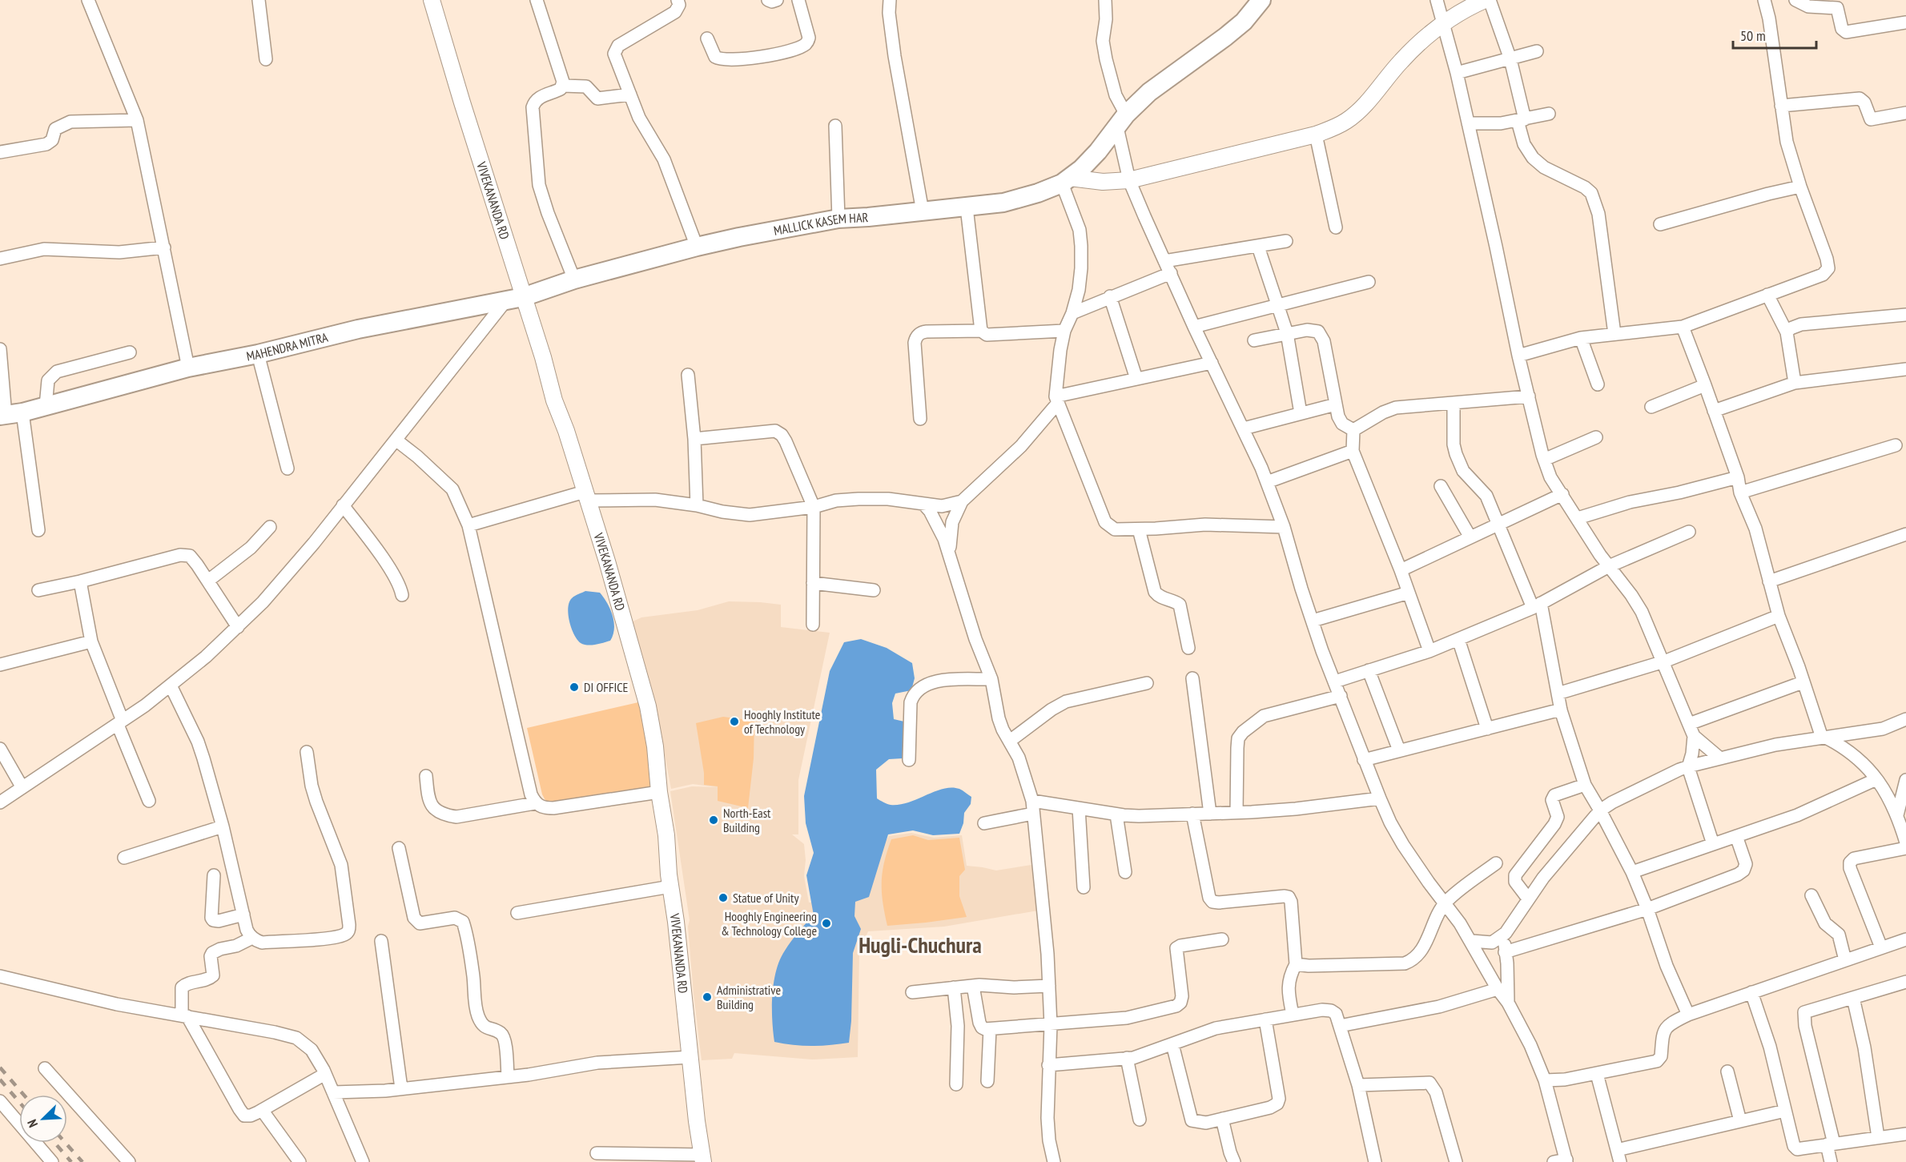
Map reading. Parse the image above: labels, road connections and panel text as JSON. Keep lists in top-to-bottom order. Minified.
{"streets":{"main road":["MALLICK KASEM HAR","MAHENDRA MITRA"],"street":["VIVEKANANDA RD"]},"crossings":[["VIVEKANANDA RD","MAHENDRA MITRA"],["MALLICK KASEM HAR","MAHENDRA MITRA"]],"districts":["Hugli-Chuchura"],"places":["DI OFFICE","Hooghly Institute of Technology","North-East Building","Statue of Unity","Hooghly Engineering & Technology College","Administrative Building"],"scale_bar":"50 m","north":"bottom left"}
